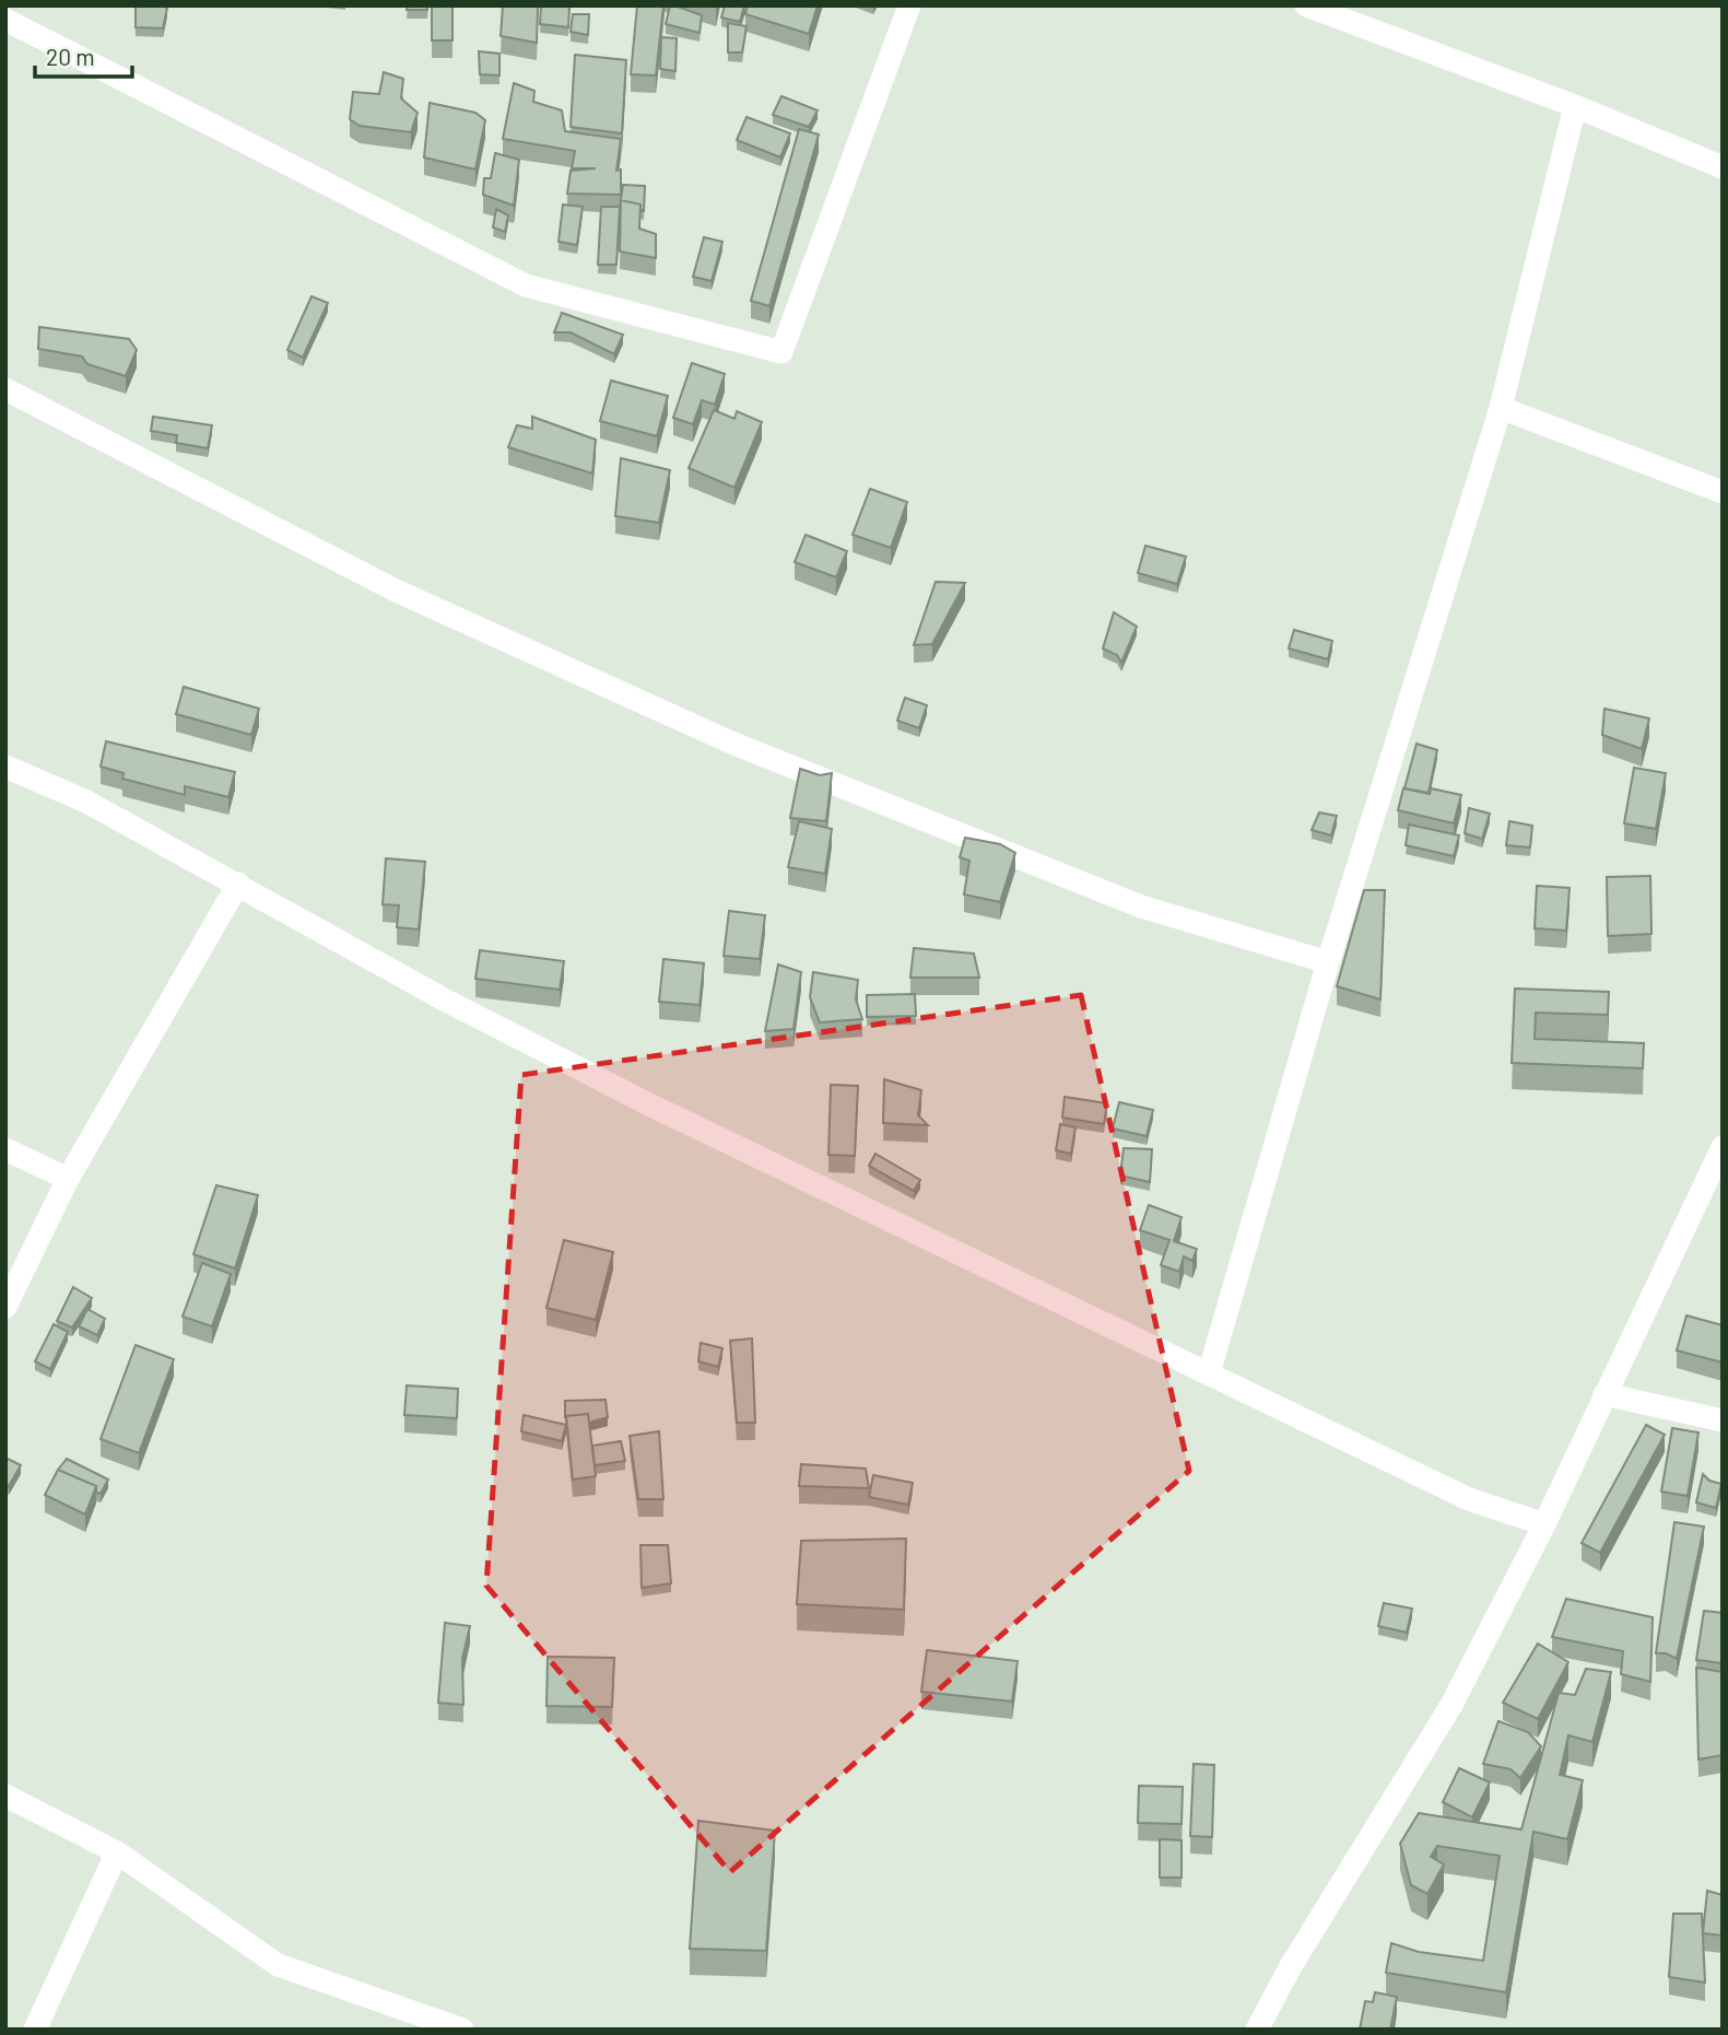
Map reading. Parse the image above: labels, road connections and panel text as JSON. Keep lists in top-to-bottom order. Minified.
{"scale_bar":"20 m"}
